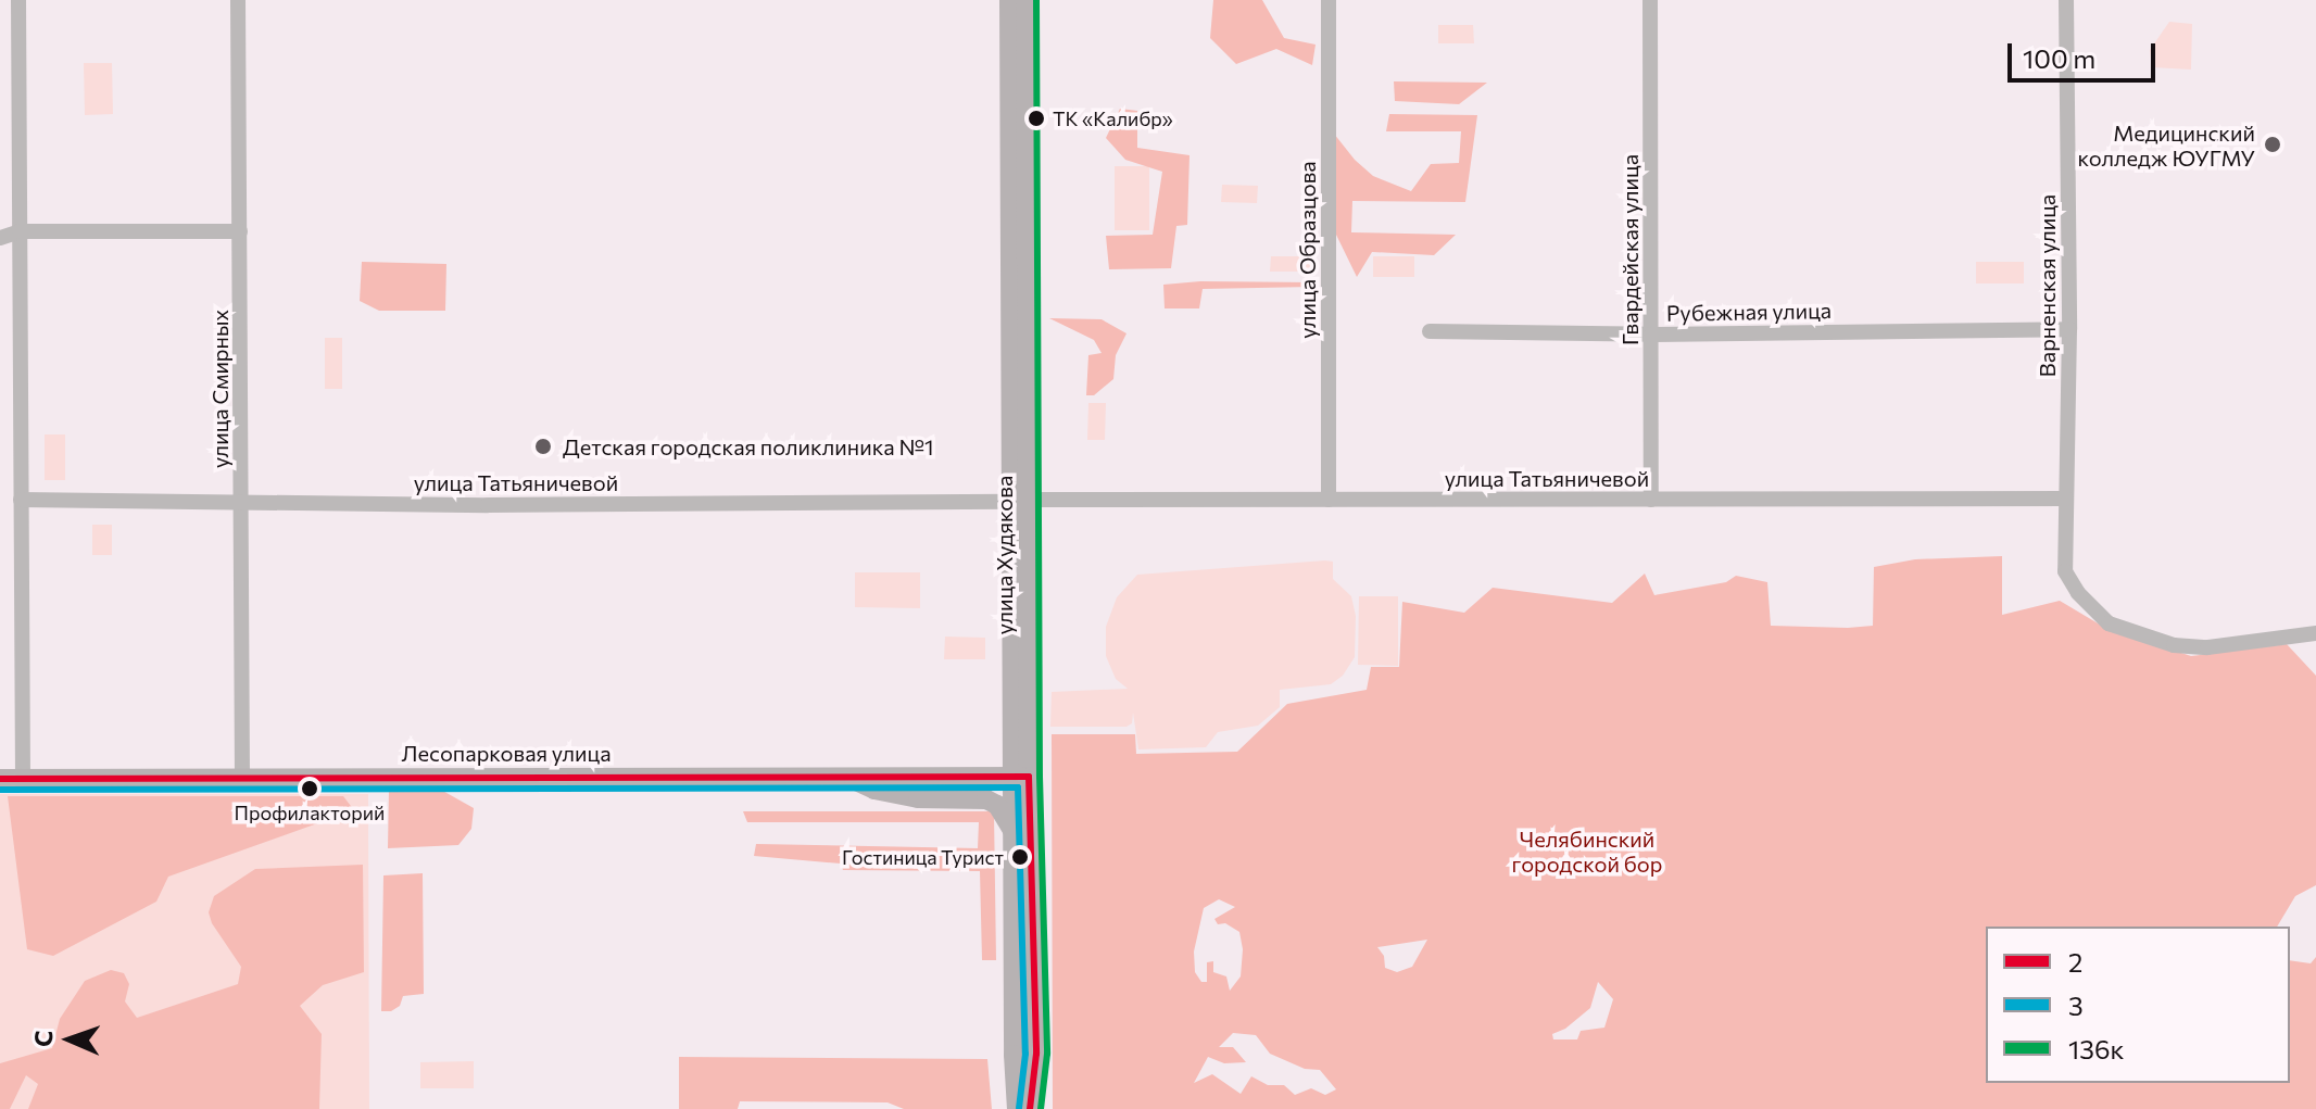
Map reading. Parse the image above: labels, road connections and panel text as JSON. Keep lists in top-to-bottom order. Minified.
{"streets":{"main road":["улица Худякова","Лесопарковая улица"],"street":["улица Образцова","Гвардейская улица","Варненская улица","Рубежная улица","улица Смирных","улица Татьяничевой"]},"crossings":[["улица Образцова","улица Татьяничевой"],["Гвардейская улица","Рубежная улица"],["Гвардейская улица","улица Татьяничевой"],["Варненская улица","Рубежная улица"],["Варненская улица","улица Татьяничевой"],["улица Смирных","улица Татьяничевой"],["улица Смирных","Лесопарковая улица"],["улица Татьяничевой","улица Худякова"],["улица Худякова","Лесопарковая улица"]],"parks":["Челябинский городской бор"],"places":["ТК «Калибр»","Медицинский колледж ЮУГМУ","Детская городская поликлиника №1","Профилакторий","Гостиница Турист"],"lines":["transit line 136к","transit line 2","transit line 3"],"legend":["2","3","136к"],"scale_bar":"100 m","north":"left"}
